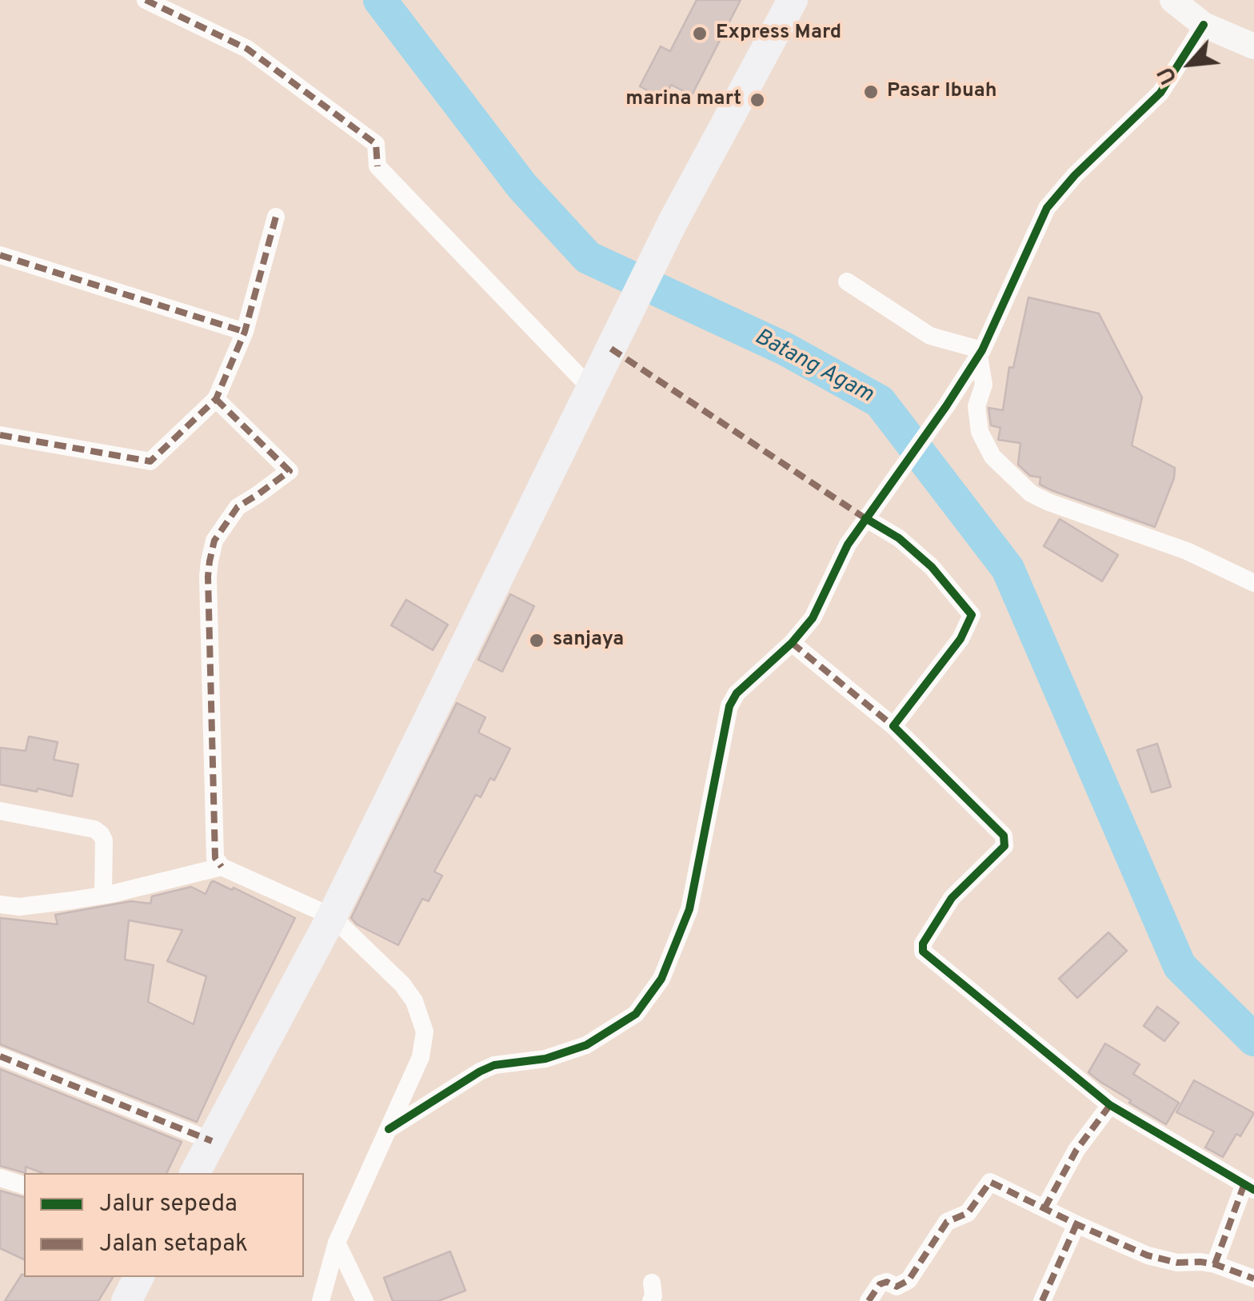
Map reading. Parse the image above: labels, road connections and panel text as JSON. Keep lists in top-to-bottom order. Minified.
{"water":["Batang Agam"],"places":["Express Mard","Pasar Ibuah","marina mart","sanjaya"],"legend":["Jalur sepeda","Jalan setapak"],"north":"bottom left"}
